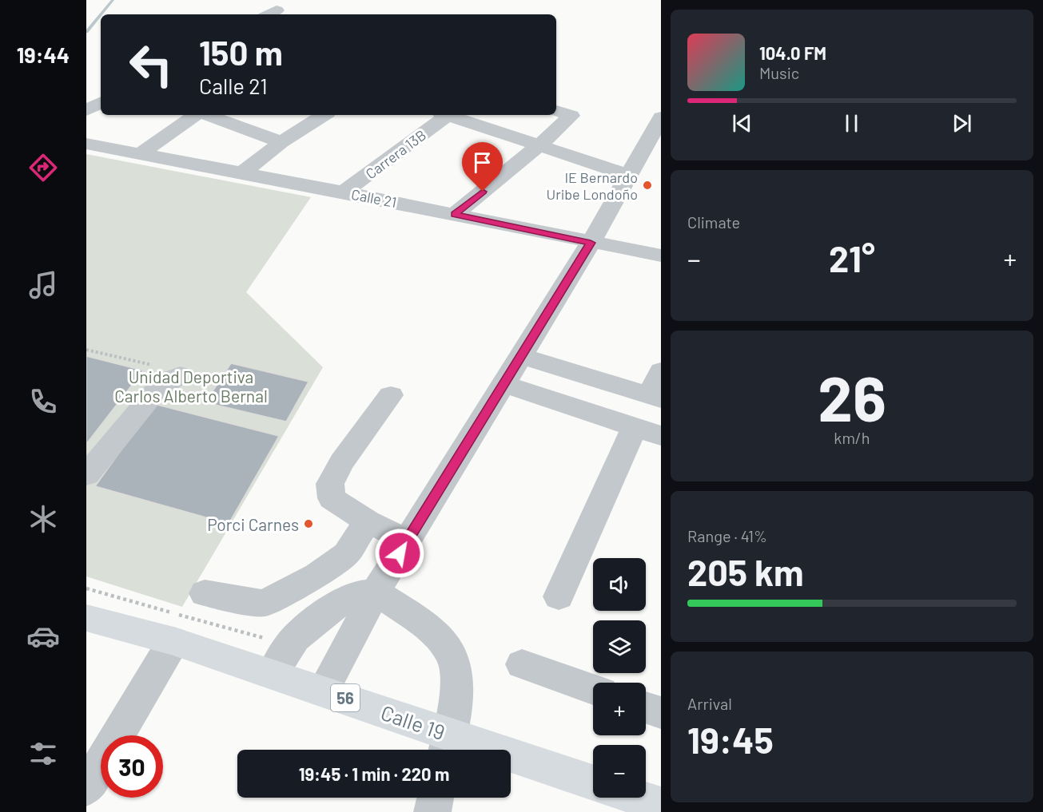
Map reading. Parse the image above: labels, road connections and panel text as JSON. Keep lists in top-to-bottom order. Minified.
{"streets":{"main road":["56","Calle 19"],"street":["Carrera 13B","Calle 21"]},"crossings":[["Carrera 13B","Calle 21"]],"parks":["Unidad Deportiva Carlos Alberto Bernal"],"places":["IE Bernardo Uribe Londoño","Porci Carnes"],"page":{"tabs":"19:44","turn":["150 m","Calle 21"],"song":["104.0 FM","Music"],"tile":["Climate",["26","km/h"],["Range · 41%","205 km"],["Arrival","19:45"]],"heat":["−","21°","+"],"map_buttons":["+","−"],"limit":"30","trip":"19:45 · 1 min · 220 m"}}
